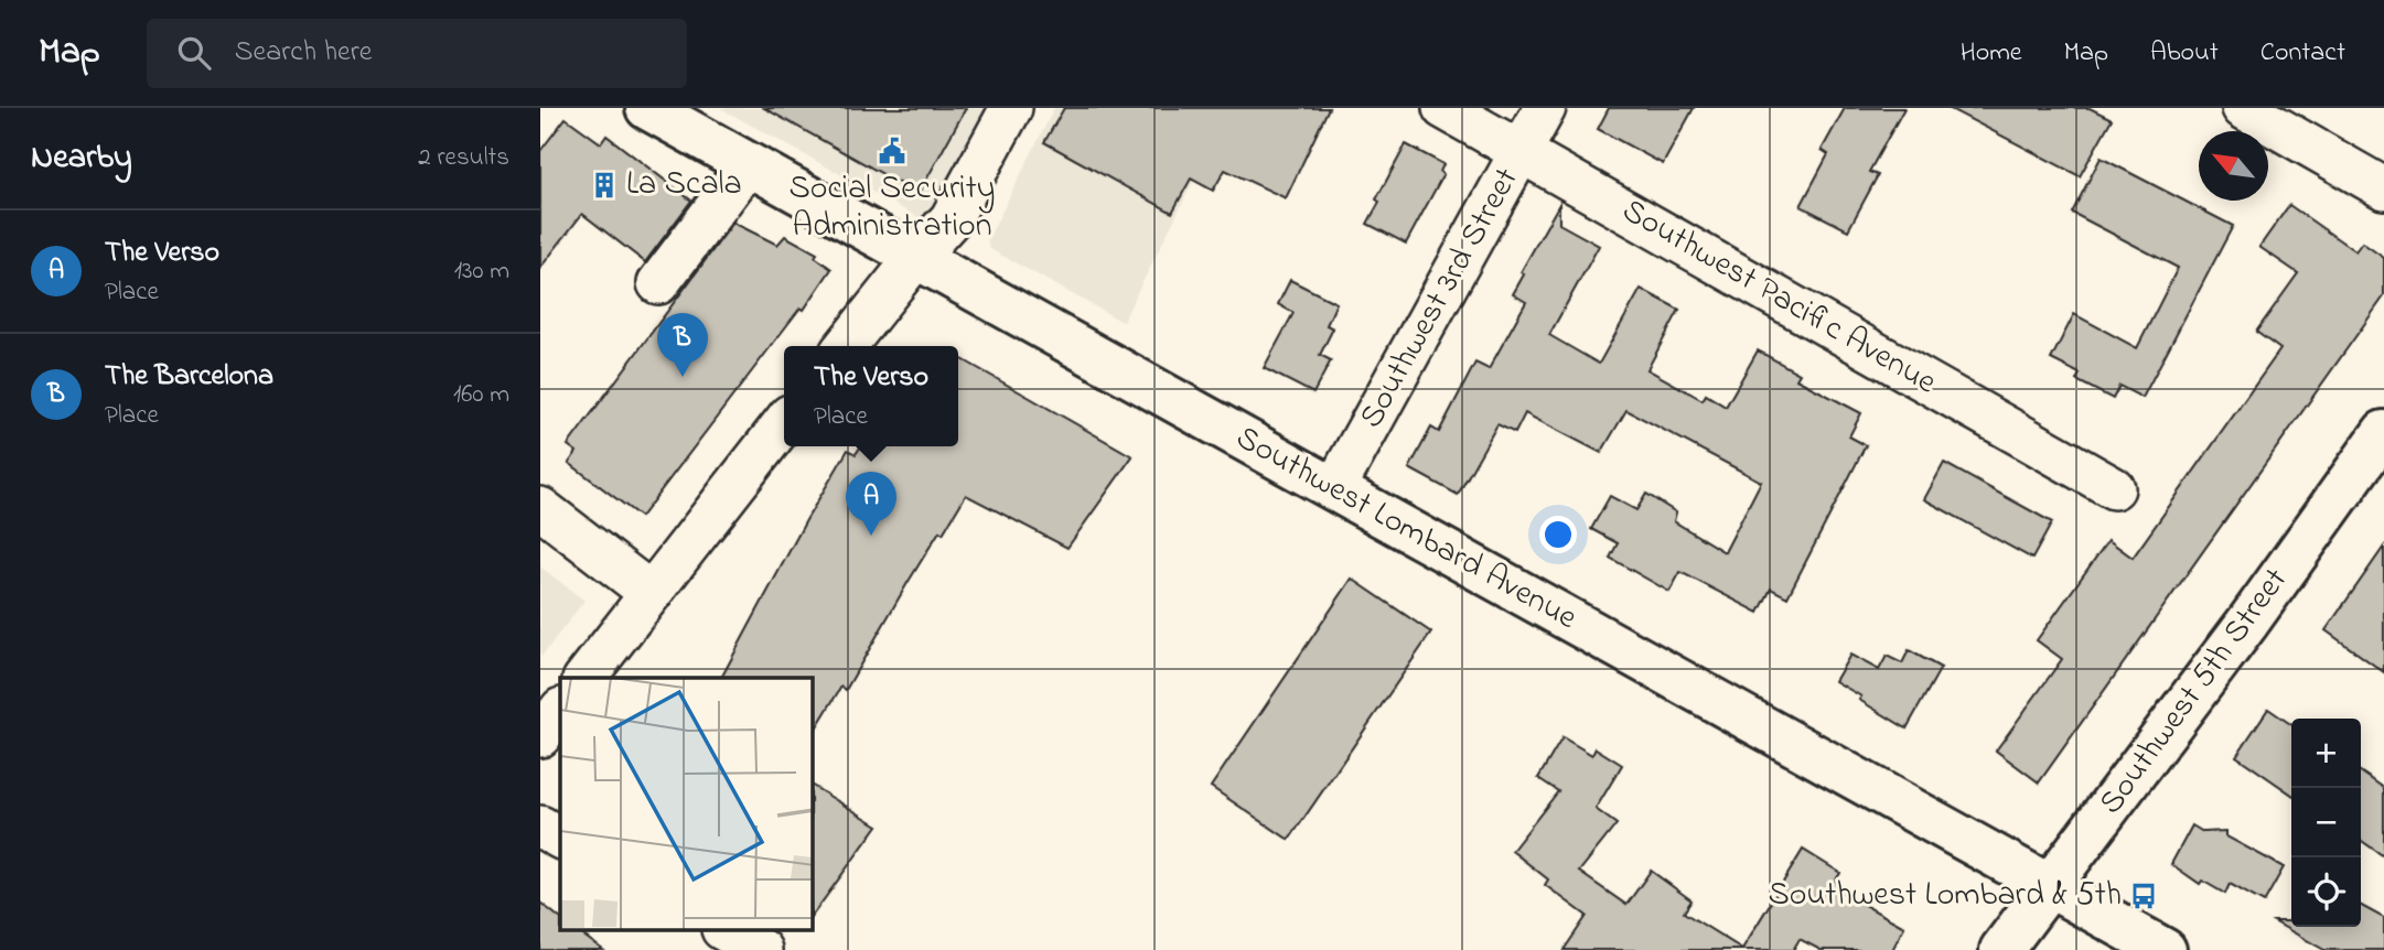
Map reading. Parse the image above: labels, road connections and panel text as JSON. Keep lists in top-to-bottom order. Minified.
{"streets":{"street":["Southwest Pacific Avenue","Southwest 3rd Street","Southwest Lombard Avenue","Southwest 5th Street"]},"crossings":[["Southwest Pacific Avenue","Southwest 3rd Street"],["Southwest 3rd Street","Southwest Lombard Avenue"],["Southwest Lombard Avenue","Southwest 5th Street"]],"places":{"public building":["Social Security Administration"],"building":["La Scala"],"bus stop":["Southwest Lombard & 5th"]},"north":"top left","page":{"header":"Map","search":"Search here","nav":["Home","Map","About","Contact"],"heading":["Nearby","2 results"],"list":[{"mark":"A","name":"The Verso","note":"Place","value":"130 m"},{"mark":"B","name":"The Barcelona","note":"Place","value":"160 m"}],"pins":["B","A"],"popup":["The Verso","Place"],"map_buttons":["+","−"]}}
